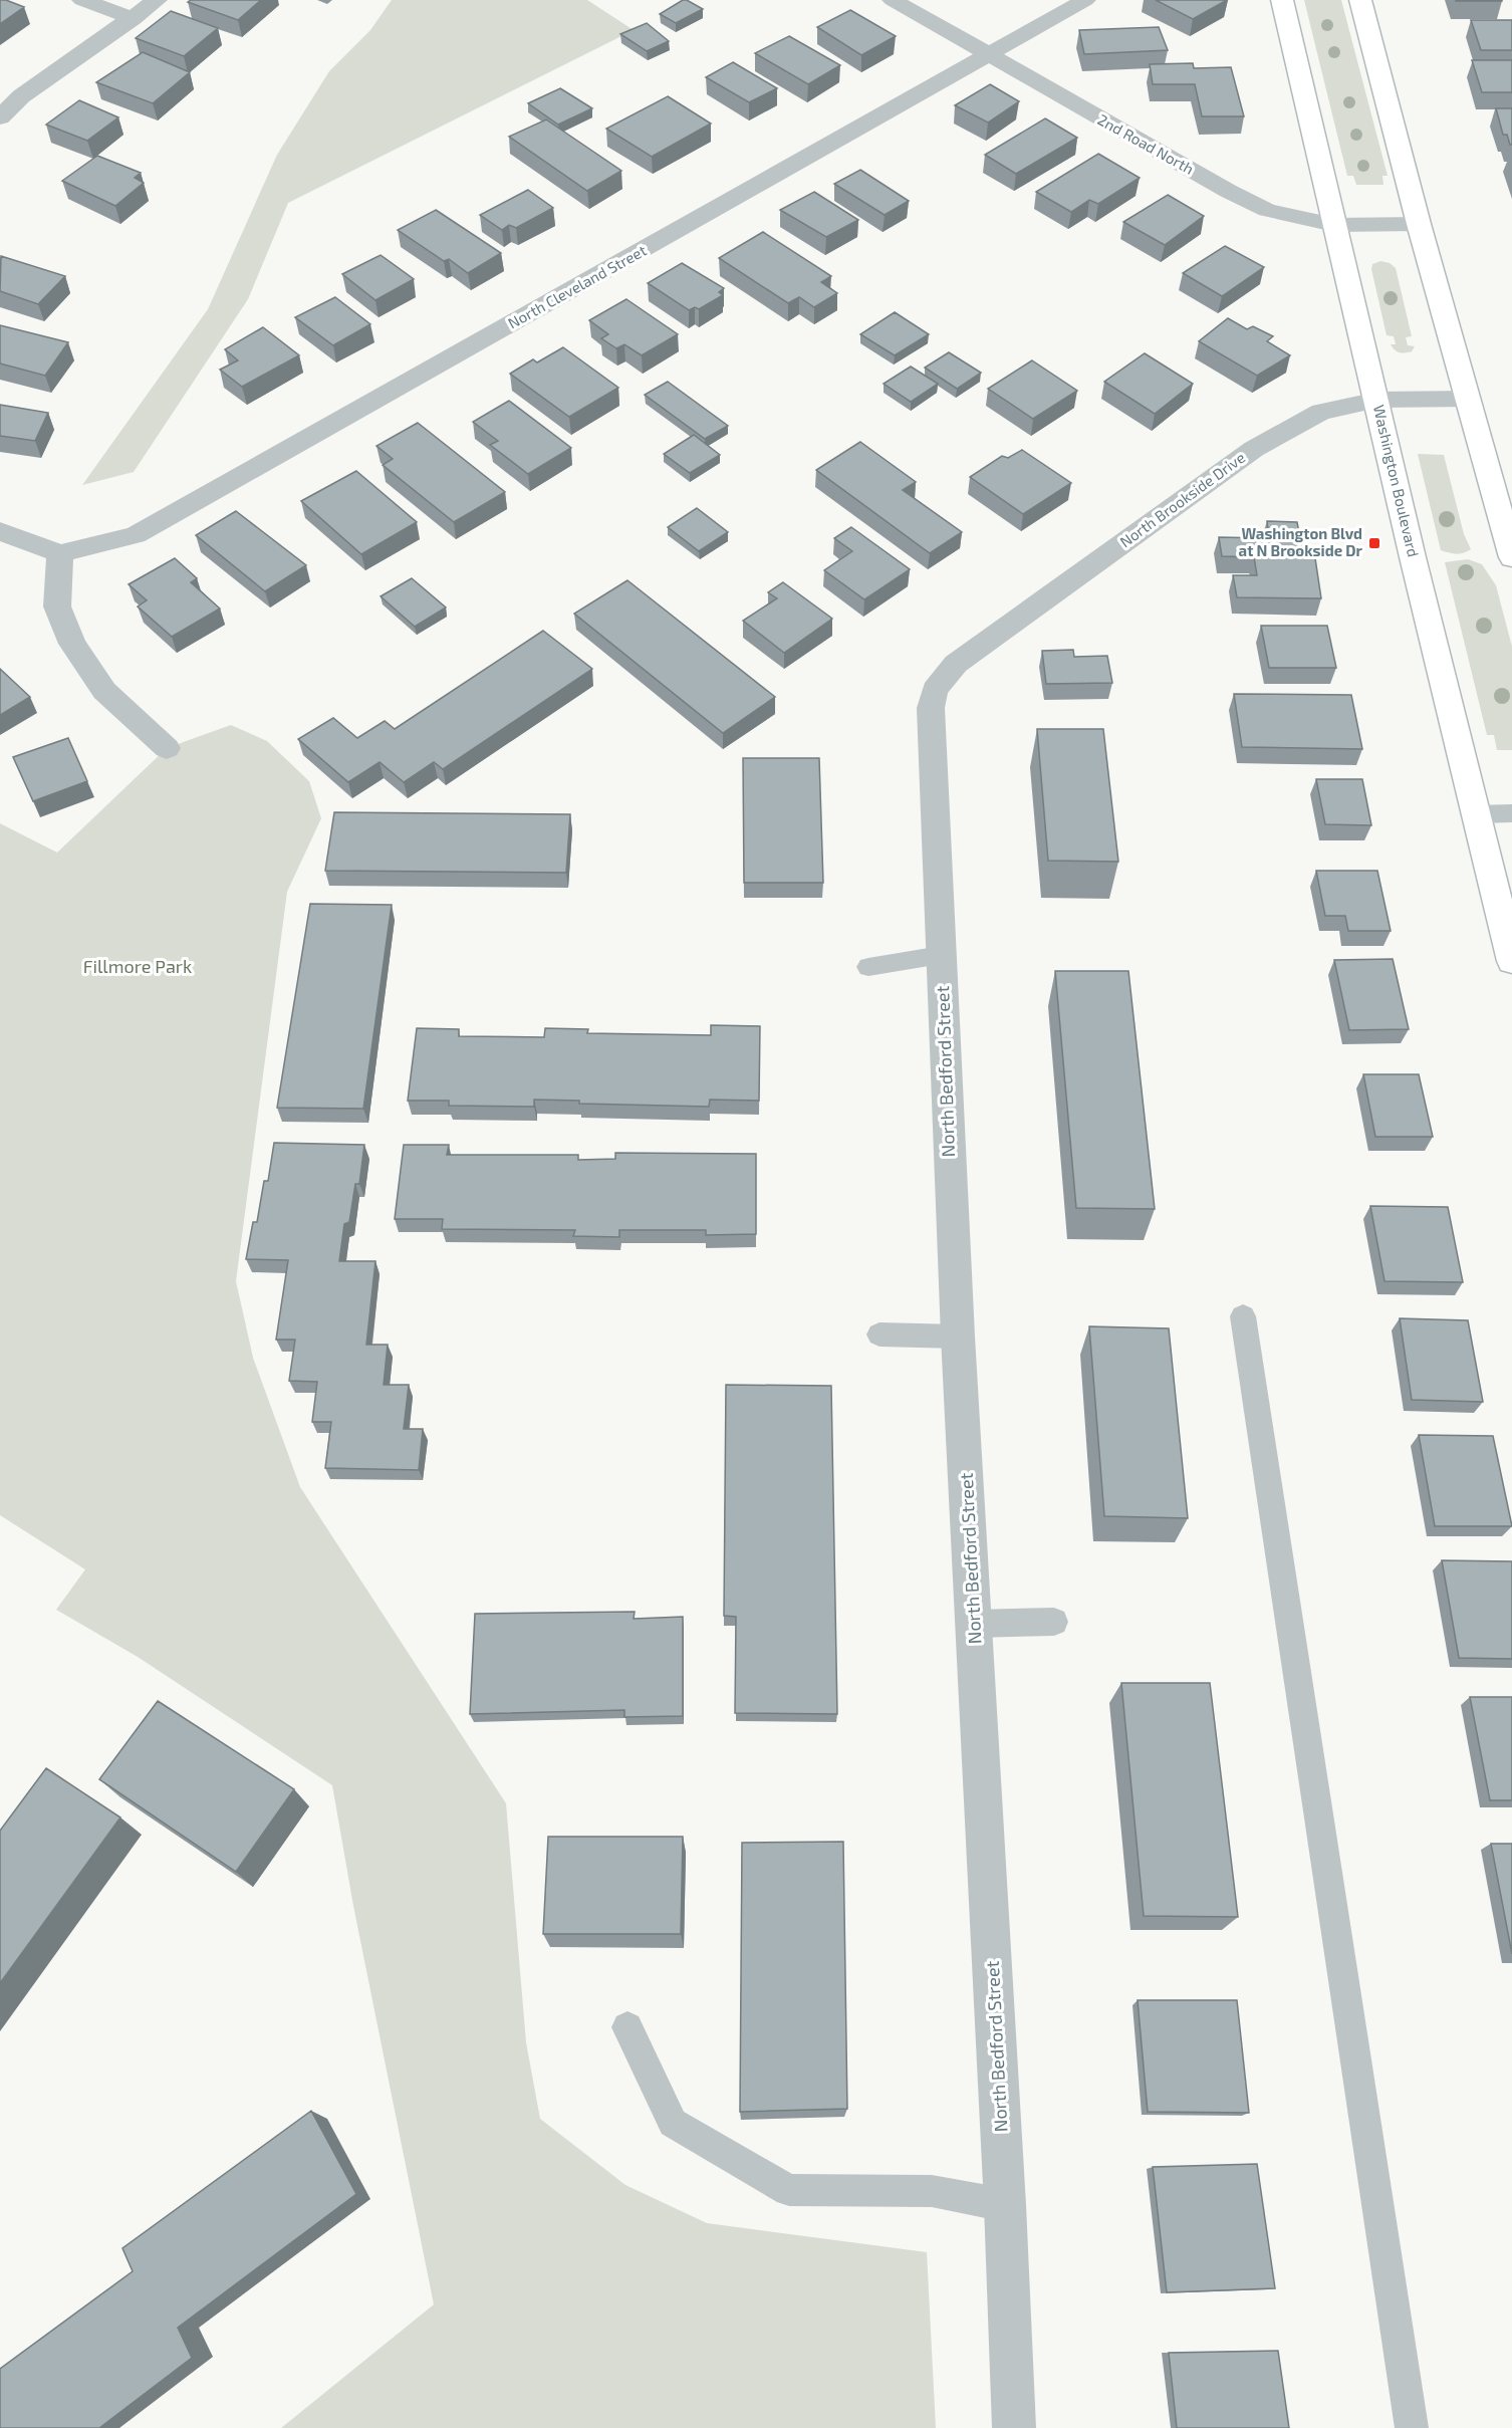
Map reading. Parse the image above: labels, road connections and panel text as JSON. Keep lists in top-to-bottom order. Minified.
{"streets":{"main road":["Washington Boulevard"],"street":["2nd Road North","North Cleveland Street","North Brookside Drive","North Bedford Street"]},"crossings":[["2nd Road North","North Cleveland Street"],["2nd Road North","Washington Boulevard"],["Washington Boulevard","North Brookside Drive"],["North Brookside Drive","North Bedford Street"]],"parks":["Fillmore Park"],"places":{"transit":["Washington Blvd at N Brookside Dr"]}}
